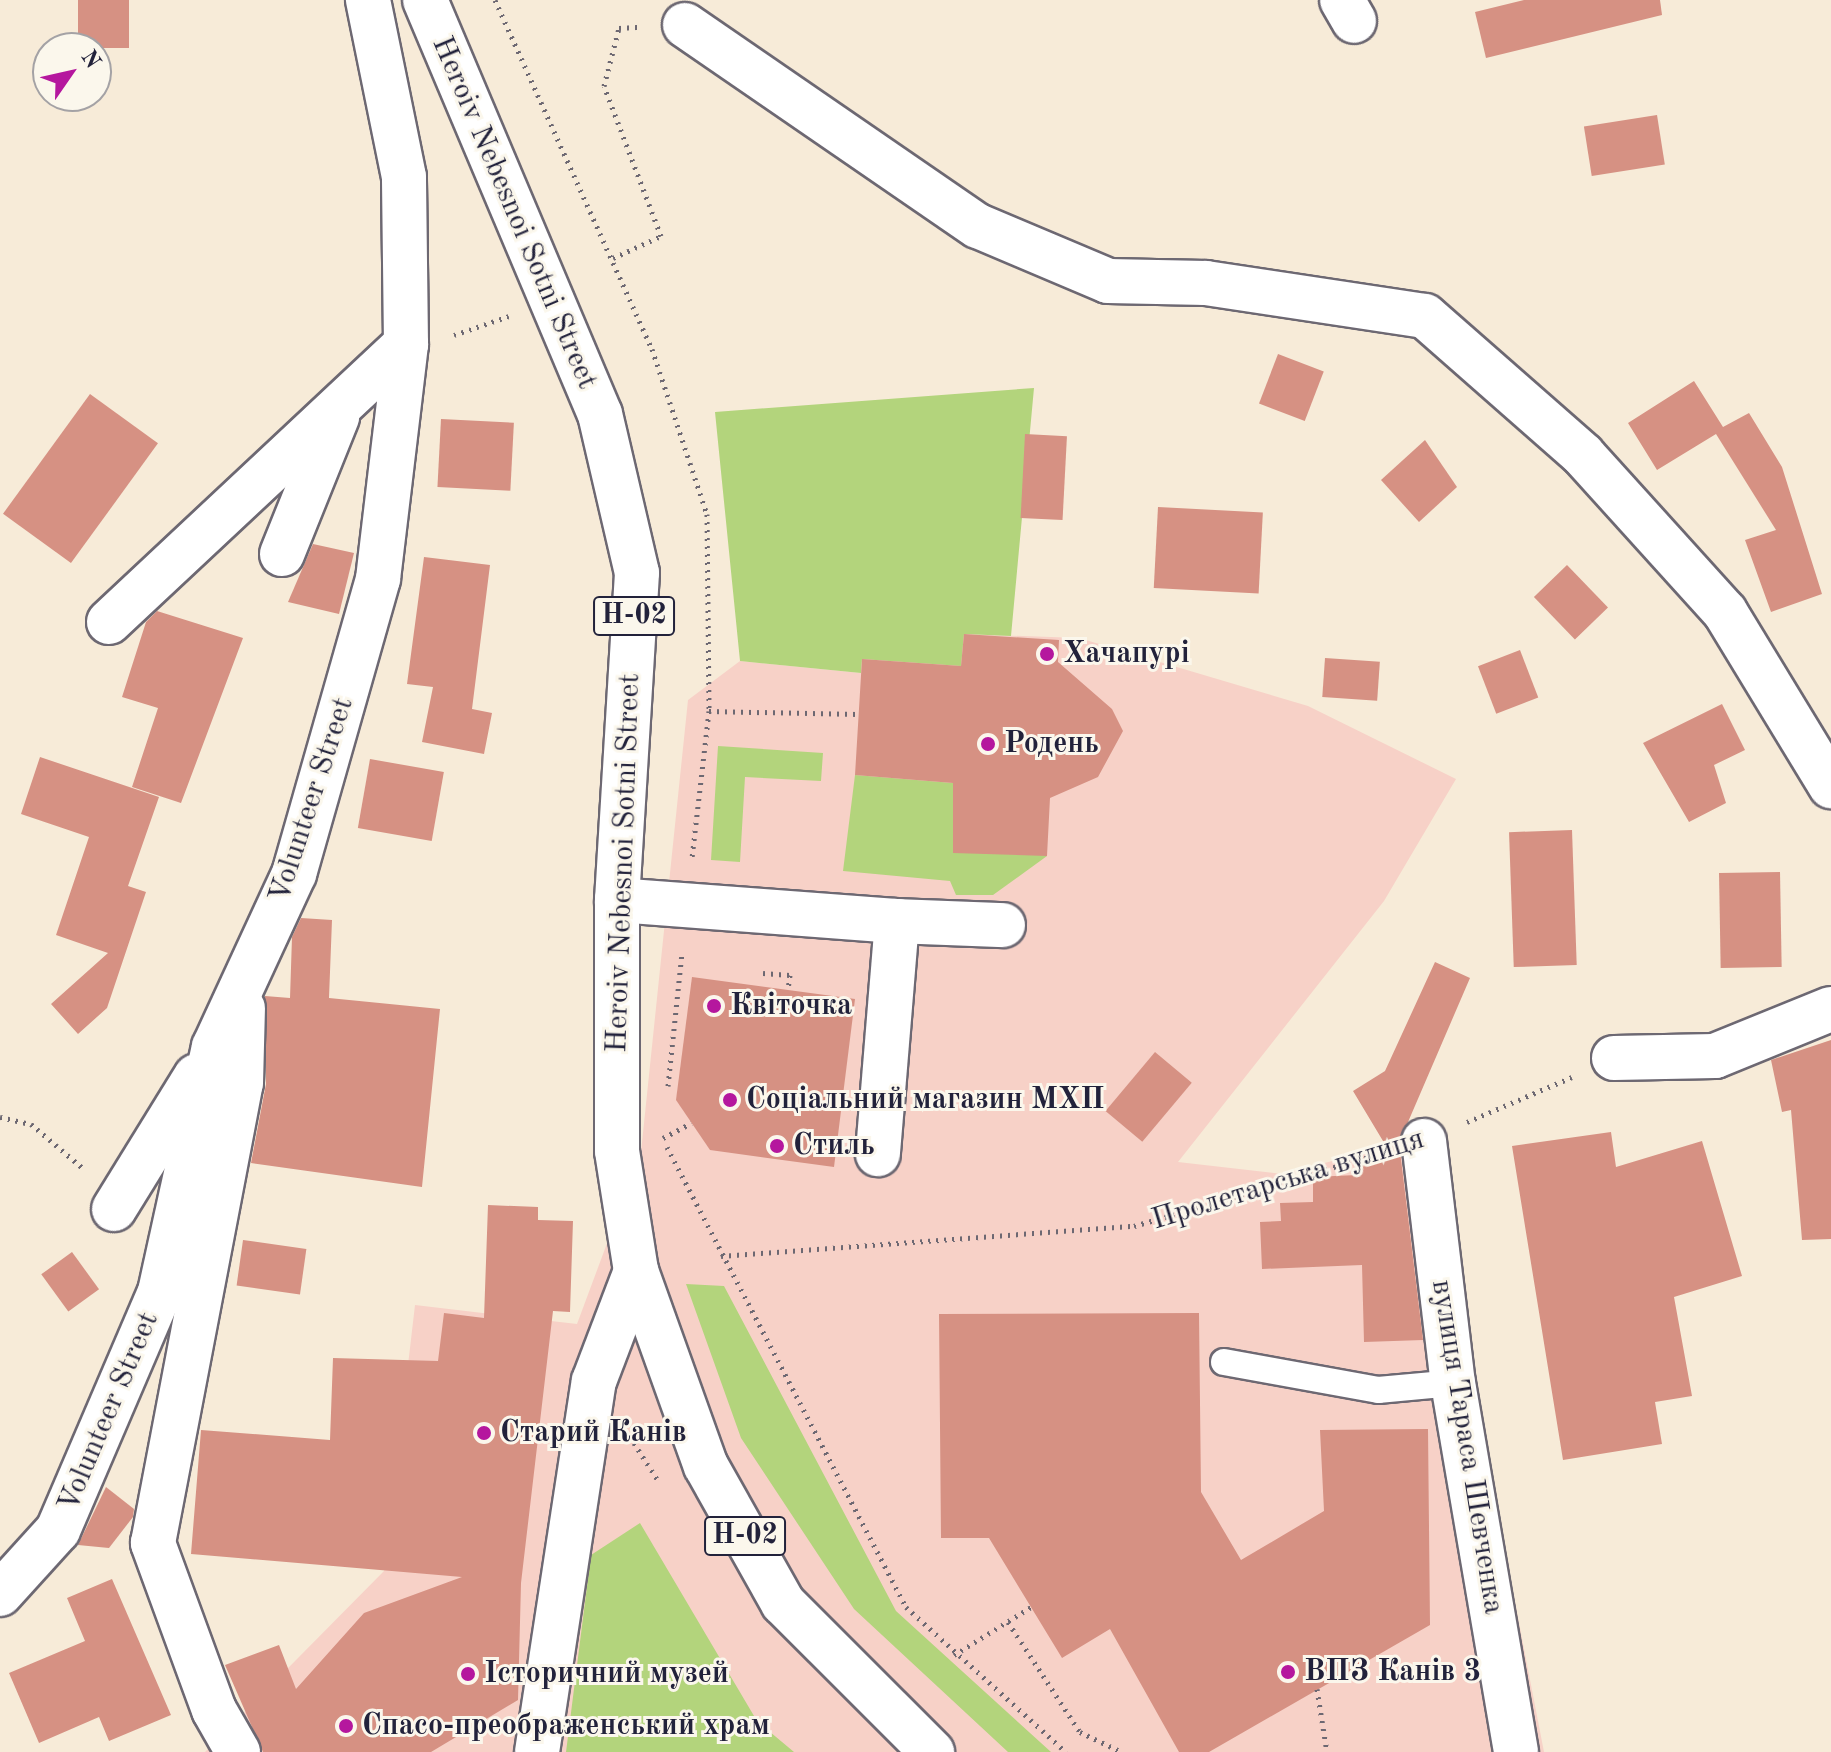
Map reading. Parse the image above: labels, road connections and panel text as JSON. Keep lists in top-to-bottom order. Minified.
{"streets":{"street":["Heroiv Nebesnoi Sotni Street","Н-02","Volunteer Street","вулиця Тараса Шевченка"],"path":["Пролетарська вулиця"]},"crossings":[["Heroiv Nebesnoi Sotni Street","Н-02"],["Пролетарська вулиця","вулиця Тараса Шевченка"]],"places":["Хачапурі","Родень","Квіточка","Соціальний магазин МХП","Стиль","Старий Канів","ВПЗ Канів 3","Історичний музей","Спасо-преображенський храм"],"north":"top right"}
